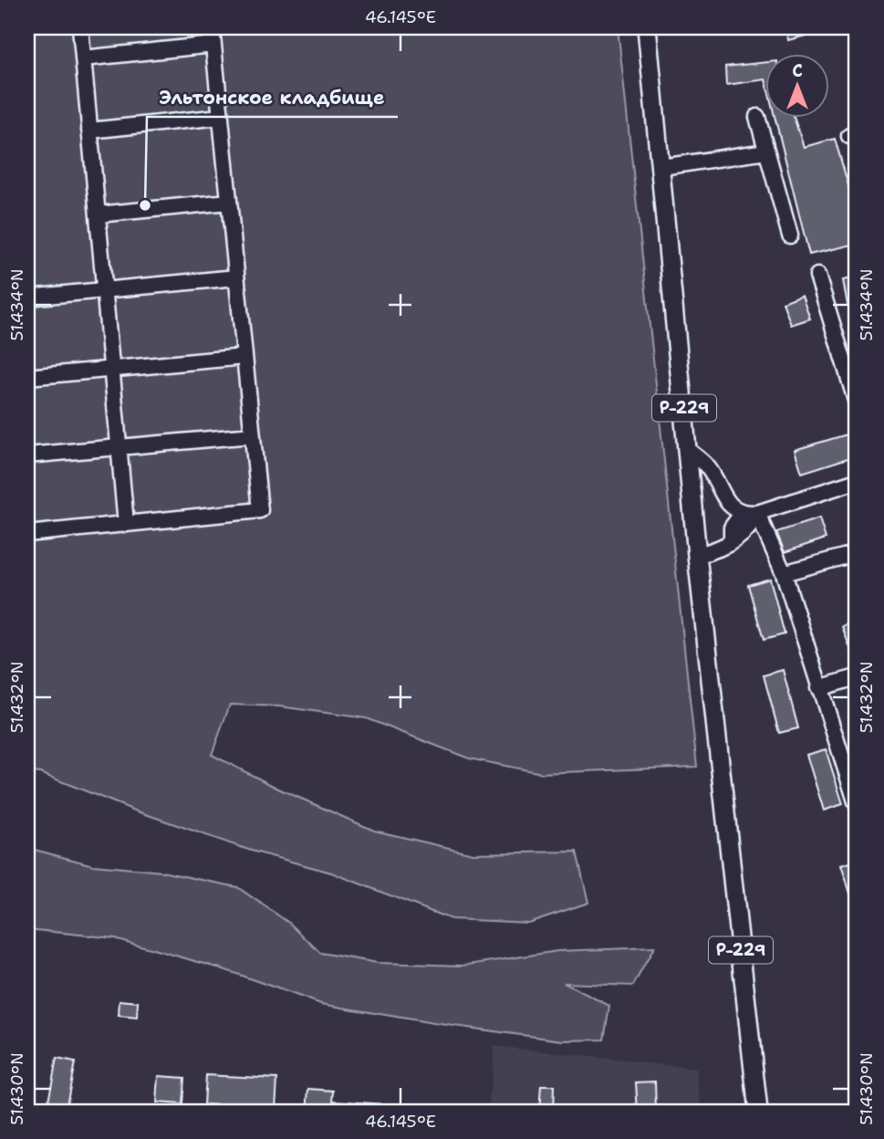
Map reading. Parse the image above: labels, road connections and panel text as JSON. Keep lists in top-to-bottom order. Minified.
{"streets":{"main road":["Р-229"]},"places":["Эльтонское кладбище"],"north":"top","coordinates":["46.145°E","51.434°N","51.432°N","51.430°N"]}
